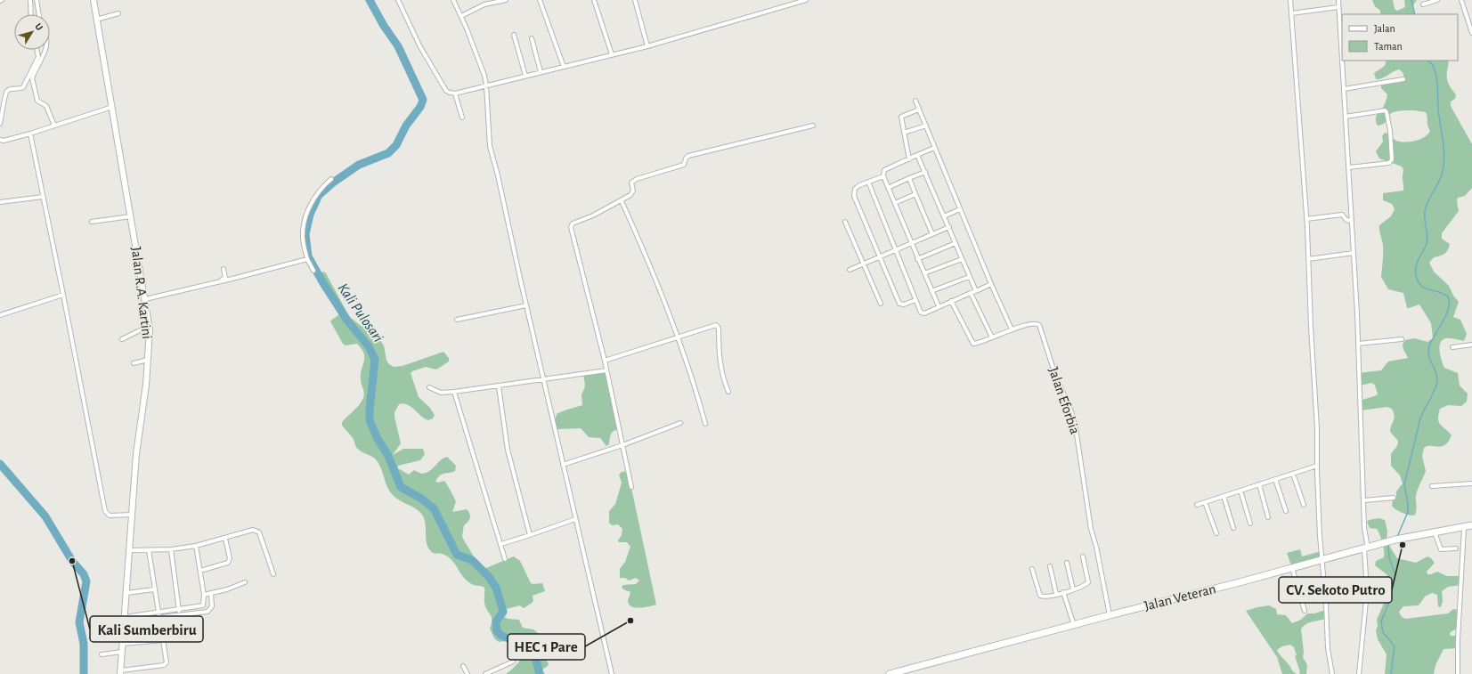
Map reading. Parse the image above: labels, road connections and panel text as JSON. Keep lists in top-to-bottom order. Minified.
{"streets":{"main road":["Jalan R.A. Kartini","Jalan Veteran"],"street":["Jalan Eforbia"]},"crossings":[["Jalan Eforbia","Jalan Veteran"]],"water":["Kali Pulosari"],"places":["CV. Sekoto Putro","Kali Sumberbiru","HEC 1 Pare"],"legend":["Jalan","Taman"],"north":"top right"}
